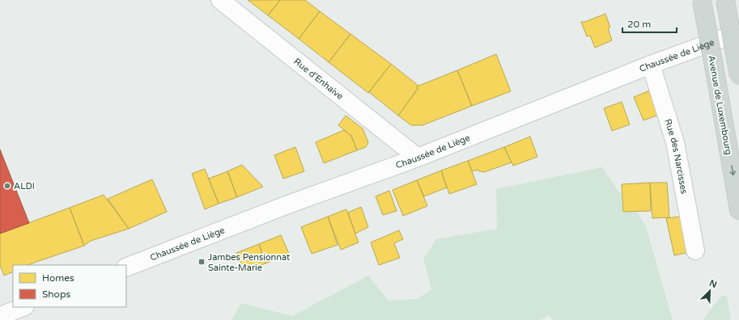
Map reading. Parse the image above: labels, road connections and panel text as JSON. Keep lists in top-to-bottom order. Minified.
{"streets":{"main road":["Avenue de Luxembourg"],"street":["Chaussée de Liège","Rue d'Enhaive","Rue des Narcisses"]},"crossings":[["Chaussée de Liège","Rue d'Enhaive"],["Chaussée de Liège","Rue des Narcisses"]],"places":{"other":["ALDI"],"transit":["Jambes Pensionnat Sainte-Marie"]},"legend":["Homes","Shops"],"scale_bar":"20 m","north":"top right"}
